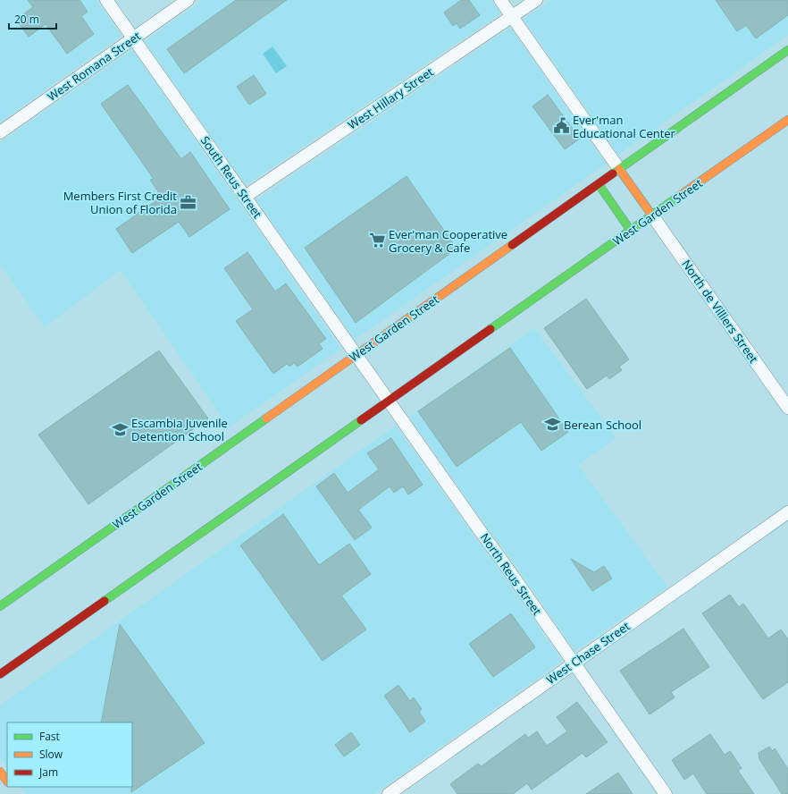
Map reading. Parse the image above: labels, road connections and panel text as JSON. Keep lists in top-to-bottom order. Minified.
{"streets":{"main road":["West Garden Street"],"street":["West Romana Street","West Hillary Street","South Reus Street","North de Villiers Street","North Reus Street","West Chase Street"]},"crossings":[["West Romana Street","South Reus Street"],["West Hillary Street","South Reus Street"],["South Reus Street","West Garden Street"],["South Reus Street","North Reus Street"],["West Garden Street","North de Villiers Street"],["West Garden Street","North Reus Street"],["North Reus Street","West Chase Street"]],"places":{"public building":["Ever'man Educational Center"],"office":["Members First Credit Union of Florida"],"supermarket":["Ever'man Cooperative Grocery & Cafe"],"school or university":["Berean School","Escambia Juvenile Detention School"]},"legend":["Fast","Slow","Jam"],"scale_bar":"20 m"}
